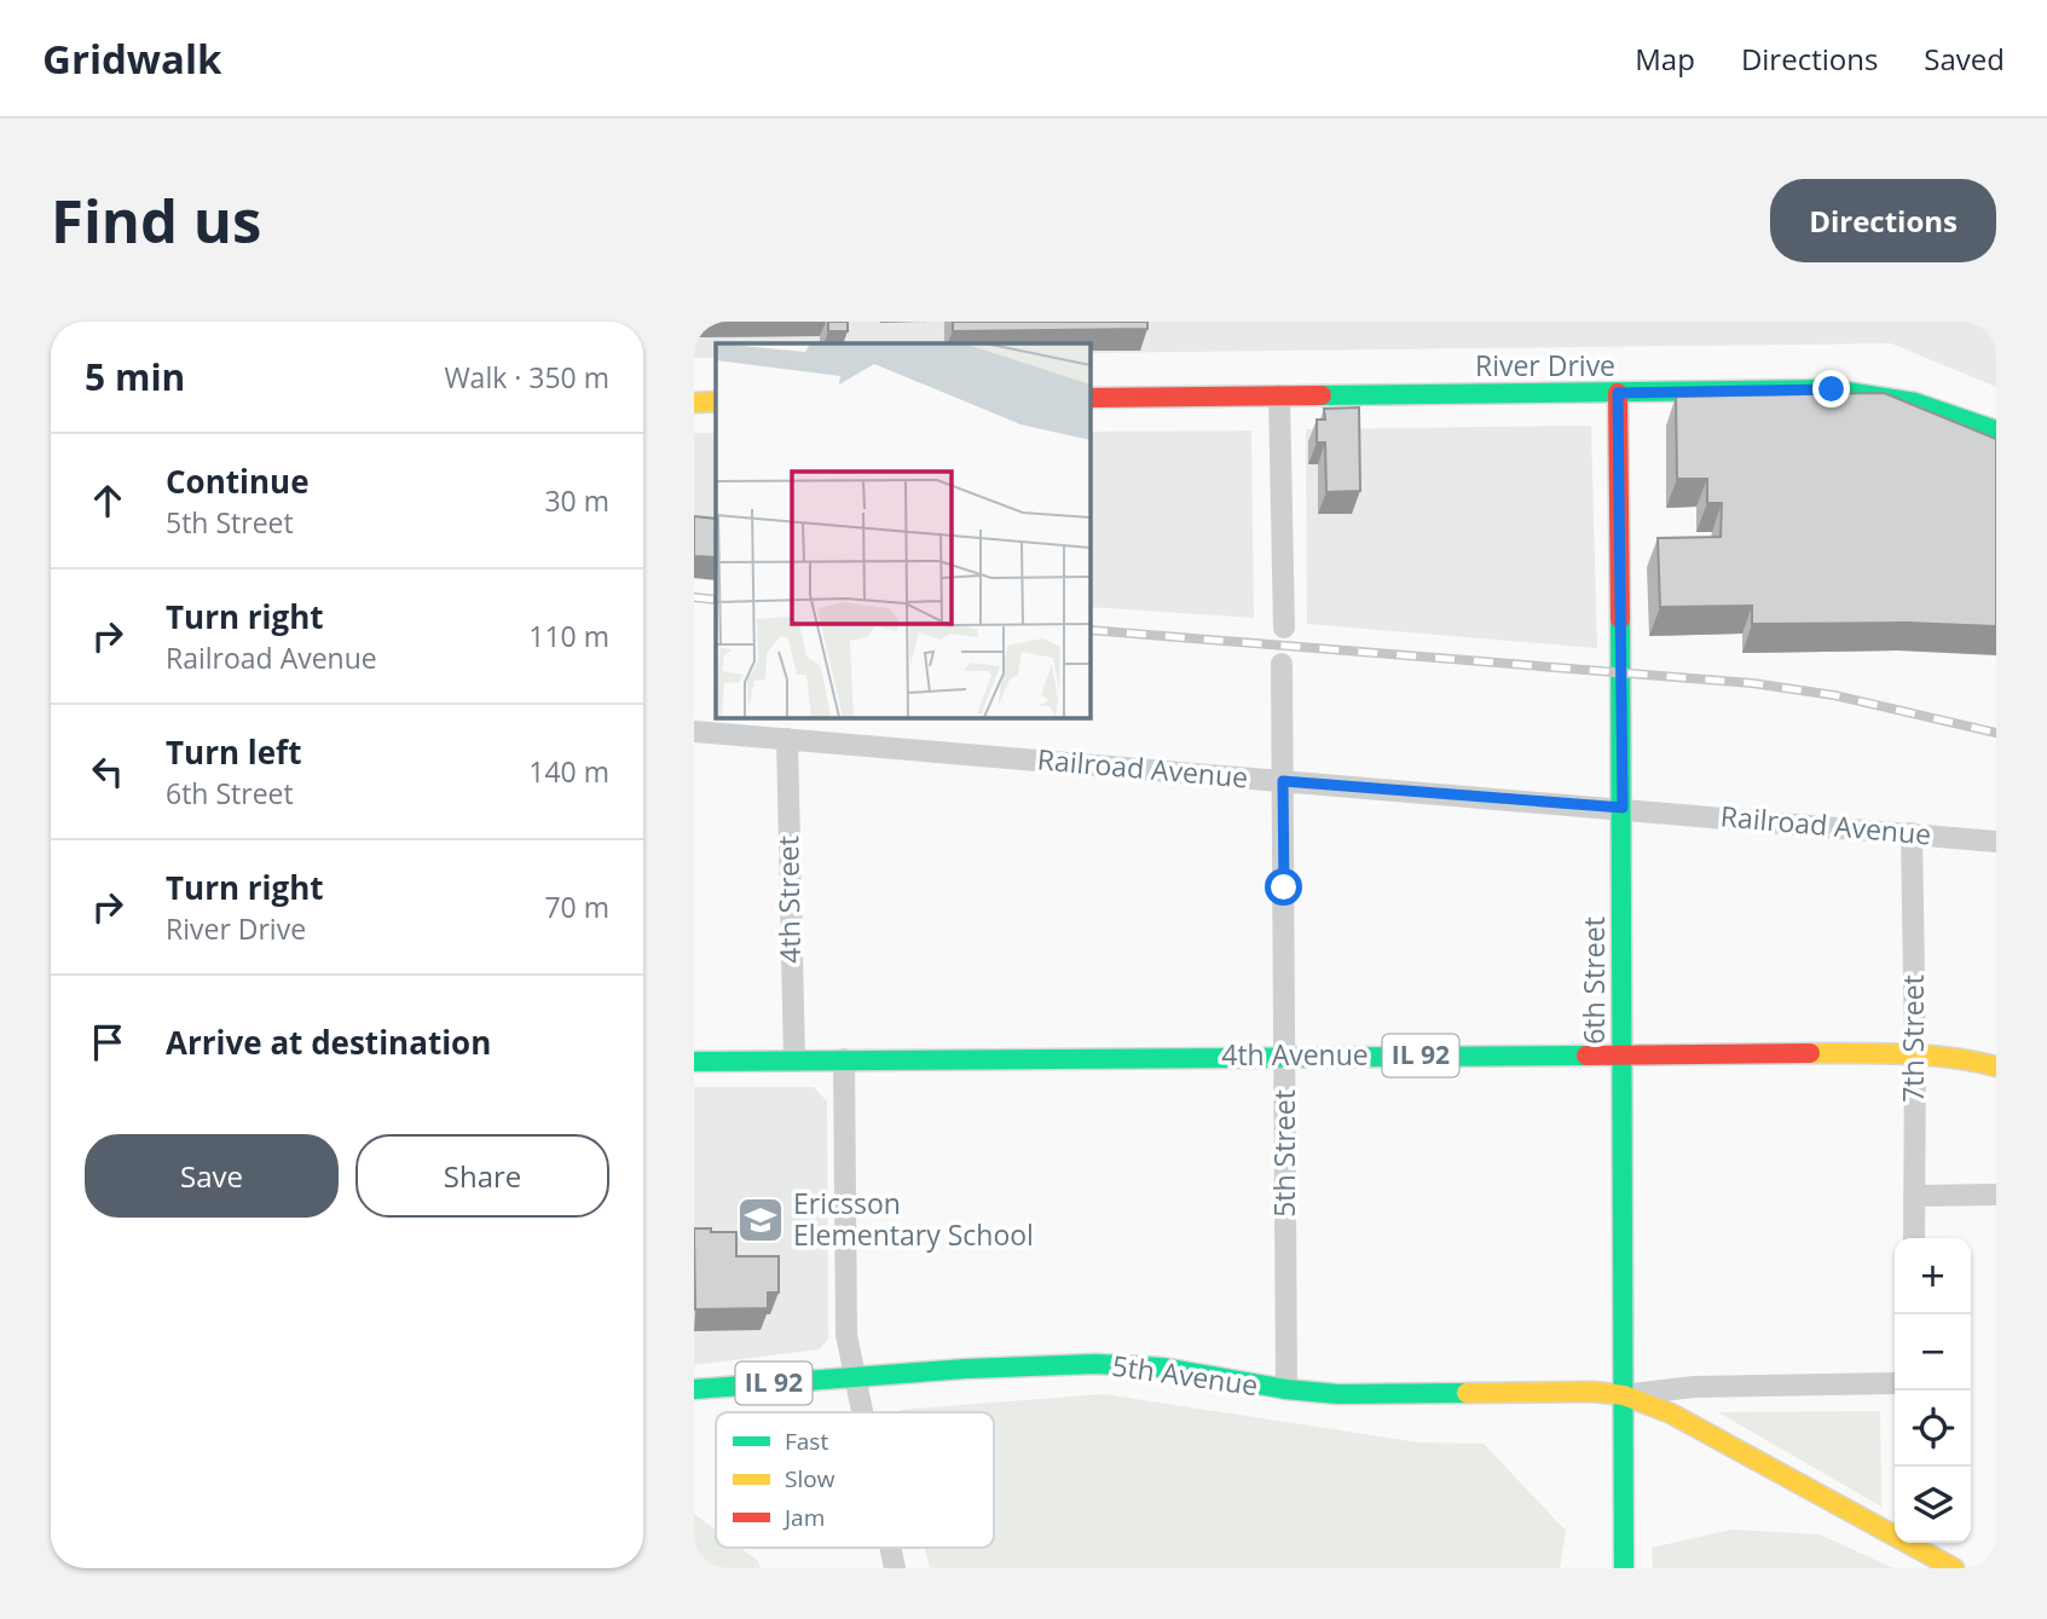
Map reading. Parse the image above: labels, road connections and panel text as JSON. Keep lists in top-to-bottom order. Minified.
{"streets":{"main road":["River Drive","6th Street","4th Avenue","IL 92","5th Avenue"],"street":["Railroad Avenue","4th Street","7th Street","5th Street"]},"crossings":[["River Drive","6th Street"],["Railroad Avenue","4th Street"],["Railroad Avenue","6th Street"],["Railroad Avenue","7th Street"],["Railroad Avenue","5th Street"],["4th Street","4th Avenue"],["6th Street","4th Avenue"],["6th Street","5th Avenue"],["7th Street","4th Avenue"],["4th Avenue","5th Street"],["5th Street","5th Avenue"]],"places":{"school or university":["Ericsson Elementary School"]},"legend":["Fast","Slow","Jam"],"page":{"header":"Gridwalk","nav":["Map","Directions","Saved"],"buttons":["Directions",["Save","Share"]],"title":"Find us","heading":["5 min","Walk · 350 m"],"list":[["Continue","5th Street","30 m"],["Turn right","Railroad Avenue","110 m"],["Turn left","6th Street","140 m"],["Turn right","River Drive","70 m"],"Arrive at destination"],"map_buttons":["+","−"]}}
